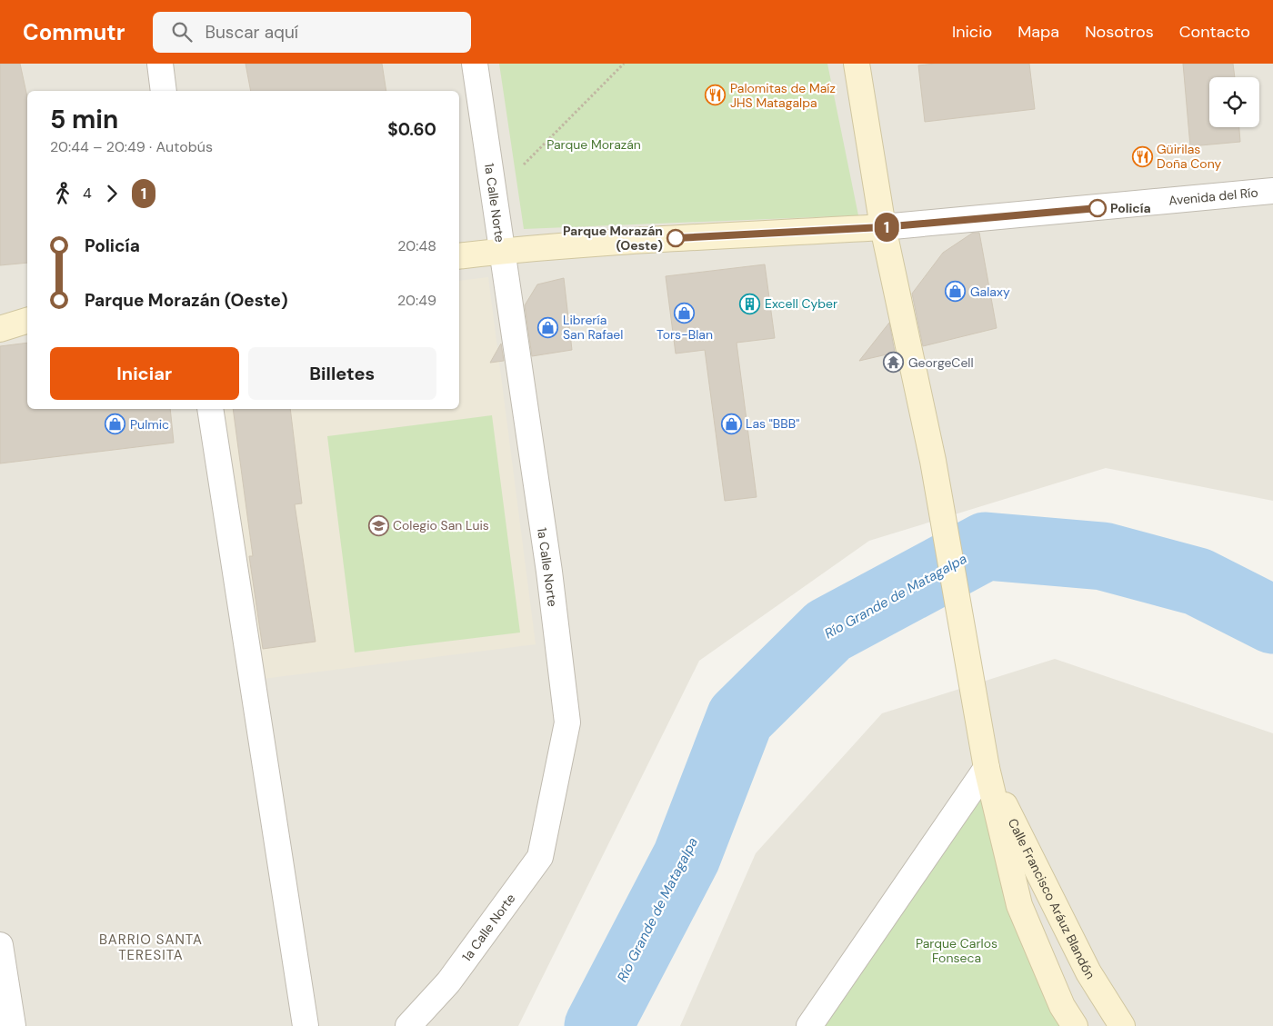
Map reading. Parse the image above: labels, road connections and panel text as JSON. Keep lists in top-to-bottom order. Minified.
{"streets":{"street":["Avenida del Río","1a Calle Norte","Calle Francisco Aráuz Blandón"]},"crossings":[["Avenida del Río","Calle Francisco Aráuz Blandón"]],"districts":["BARRIO SANTA TERESITA"],"water":["Río Grande de Matagalpa"],"parks":["Parque Morazán","Parque Carlos Fonseca"],"places":{"restaurant":["Palomitas de Maíz JHS Matagalpa","Güirilas Doña Cony"],"other":["Policía","Parque Morazán (Oeste)"],"shop":["Galaxy","Tors-Blan","Librería San Rafael","Las \"BBB\"","Pulmic"],"building":["Excell Cyber"],"temple":["GeorgeCell"],"school or university":["Colegio San Luis"]},"lines":["bus line 1"],"page":{"header":"Commutr","search":"Buscar aquí","nav":["Inicio","Mapa","Nosotros","Contacto"],"on_map":"1","heading":["5 min","20:44 – 20:49 · Autobús","$0.60"],"legs":["4","1"],"list":[{"name":"Policía","value":"20:48"},{"name":"Parque Morazán (Oeste)","value":"20:49"}],"buttons":["Iniciar","Billetes"]}}
